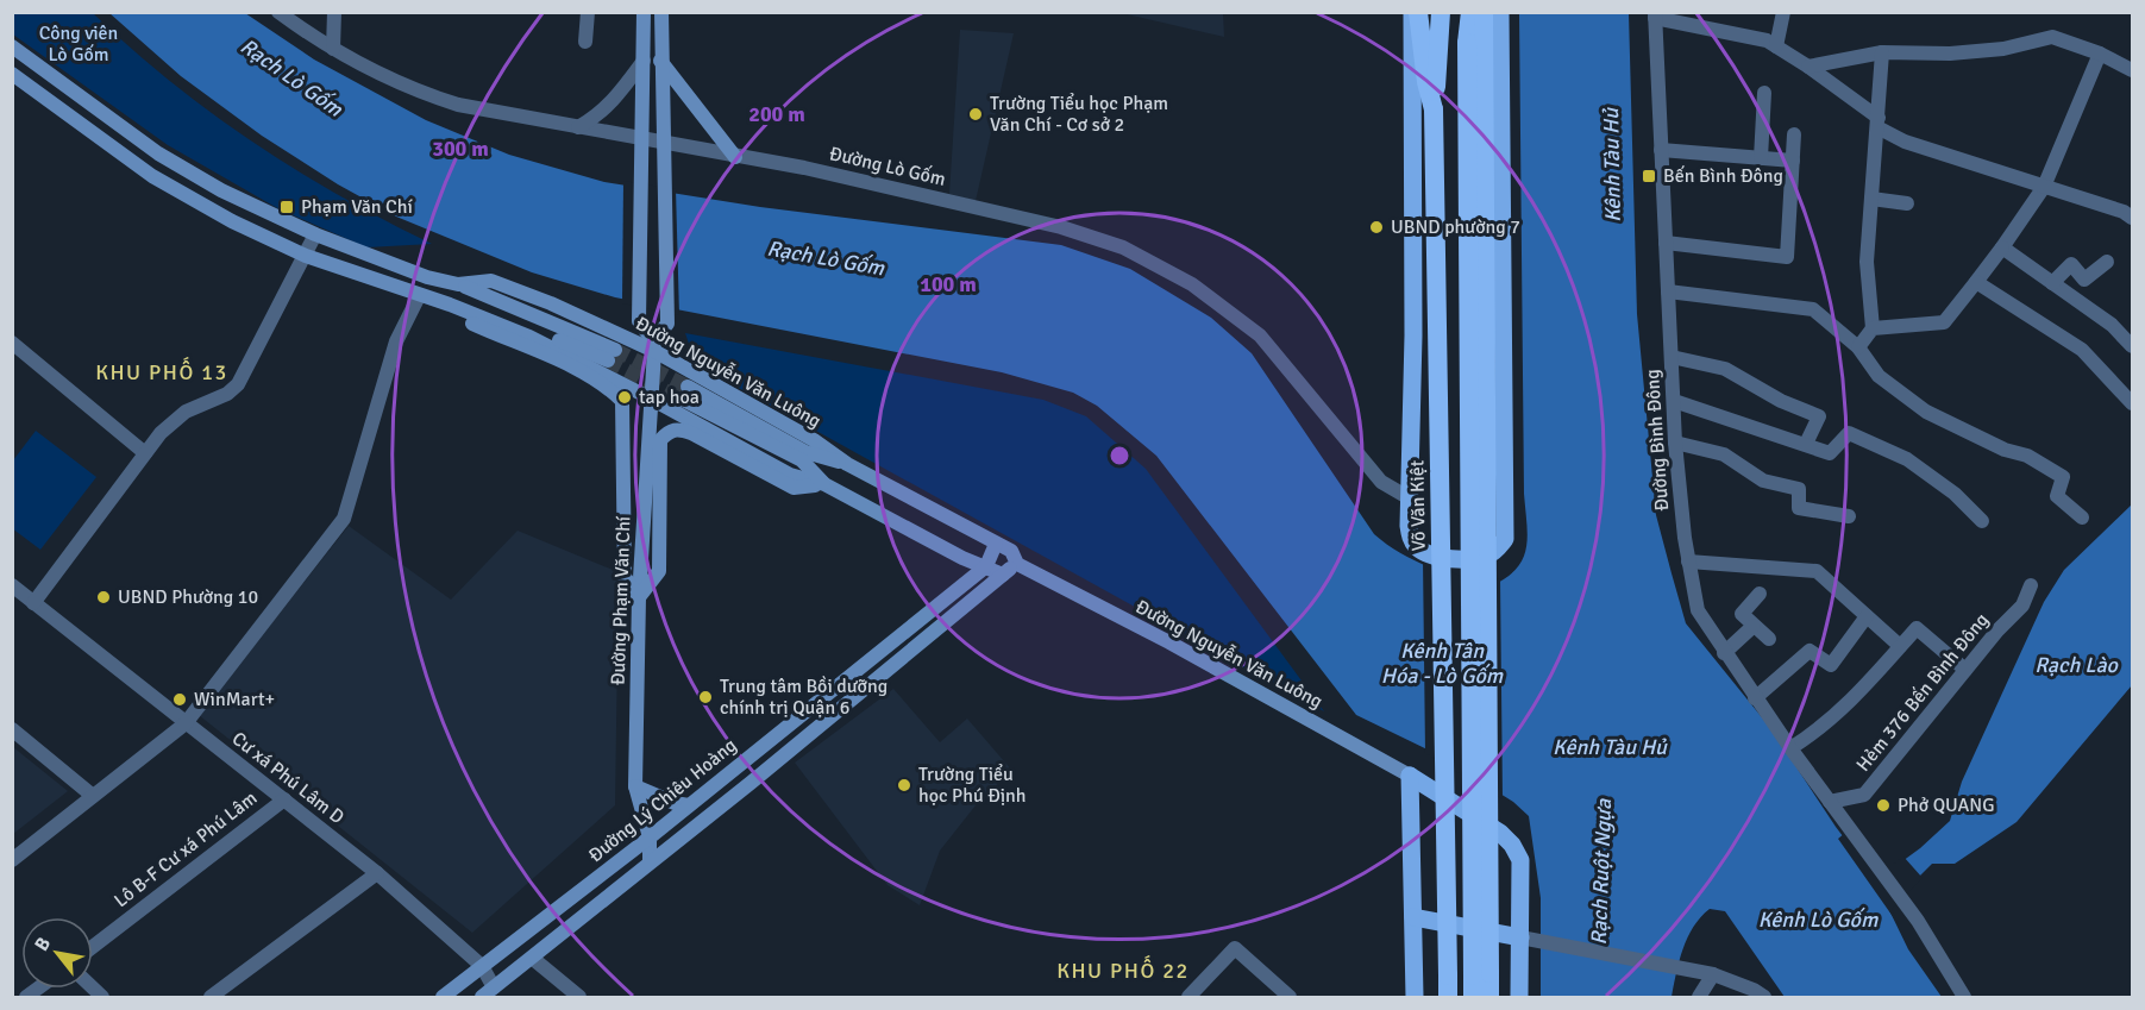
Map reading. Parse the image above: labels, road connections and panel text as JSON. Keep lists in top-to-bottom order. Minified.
{"streets":{"highway":["Võ Văn Kiệt"],"main road":["Đường Nguyễn Văn Luông","Đường Phạm Văn Chí","Đường Lý Chiêu Hoàng"],"street":["Đường Lò Gốm","Đường Bình Đông","Hẻm 376 Bến Bình Đông","Cư xá Phú Lâm D","Lô B-F Cư xá Phú Lâm"]},"crossings":[["Đường Lò Gốm","Võ Văn Kiệt"],["Đường Nguyễn Văn Luông","Đường Phạm Văn Chí"],["Đường Nguyễn Văn Luông","Đường Lý Chiêu Hoàng"],["Đường Bình Đông","Hẻm 376 Bến Bình Đông"],["Đường Phạm Văn Chí","Đường Lý Chiêu Hoàng"],["Cư xá Phú Lâm D","Đường Lý Chiêu Hoàng"],["Cư xá Phú Lâm D","Lô B-F Cư xá Phú Lâm"]],"districts":["KHU PHỐ 13","KHU PHỐ 22"],"water":["Rạch Lò Gốm","Kênh Tàu Hủ","Kênh Tân Hóa - Lò Gốm","Rạch Lào","Rạch Ruột Ngựa","Kênh Lò Gốm"],"parks":["Công viên Lò Gốm"],"places":{"other":["Trường Tiểu học Phạm Văn Chí - Cơ sở 2","UBND phường 7","tap hoa","UBND Phường 10","Trung tâm Bồi dưỡng chính trị Quận 6","WinMart+","Trường Tiểu học Phú Định","Phở QUANG"],"transit":["Bến Bình Đông","Phạm Văn Chí"]},"north":"top left","rings":["200 m","300 m","100 m"]}
